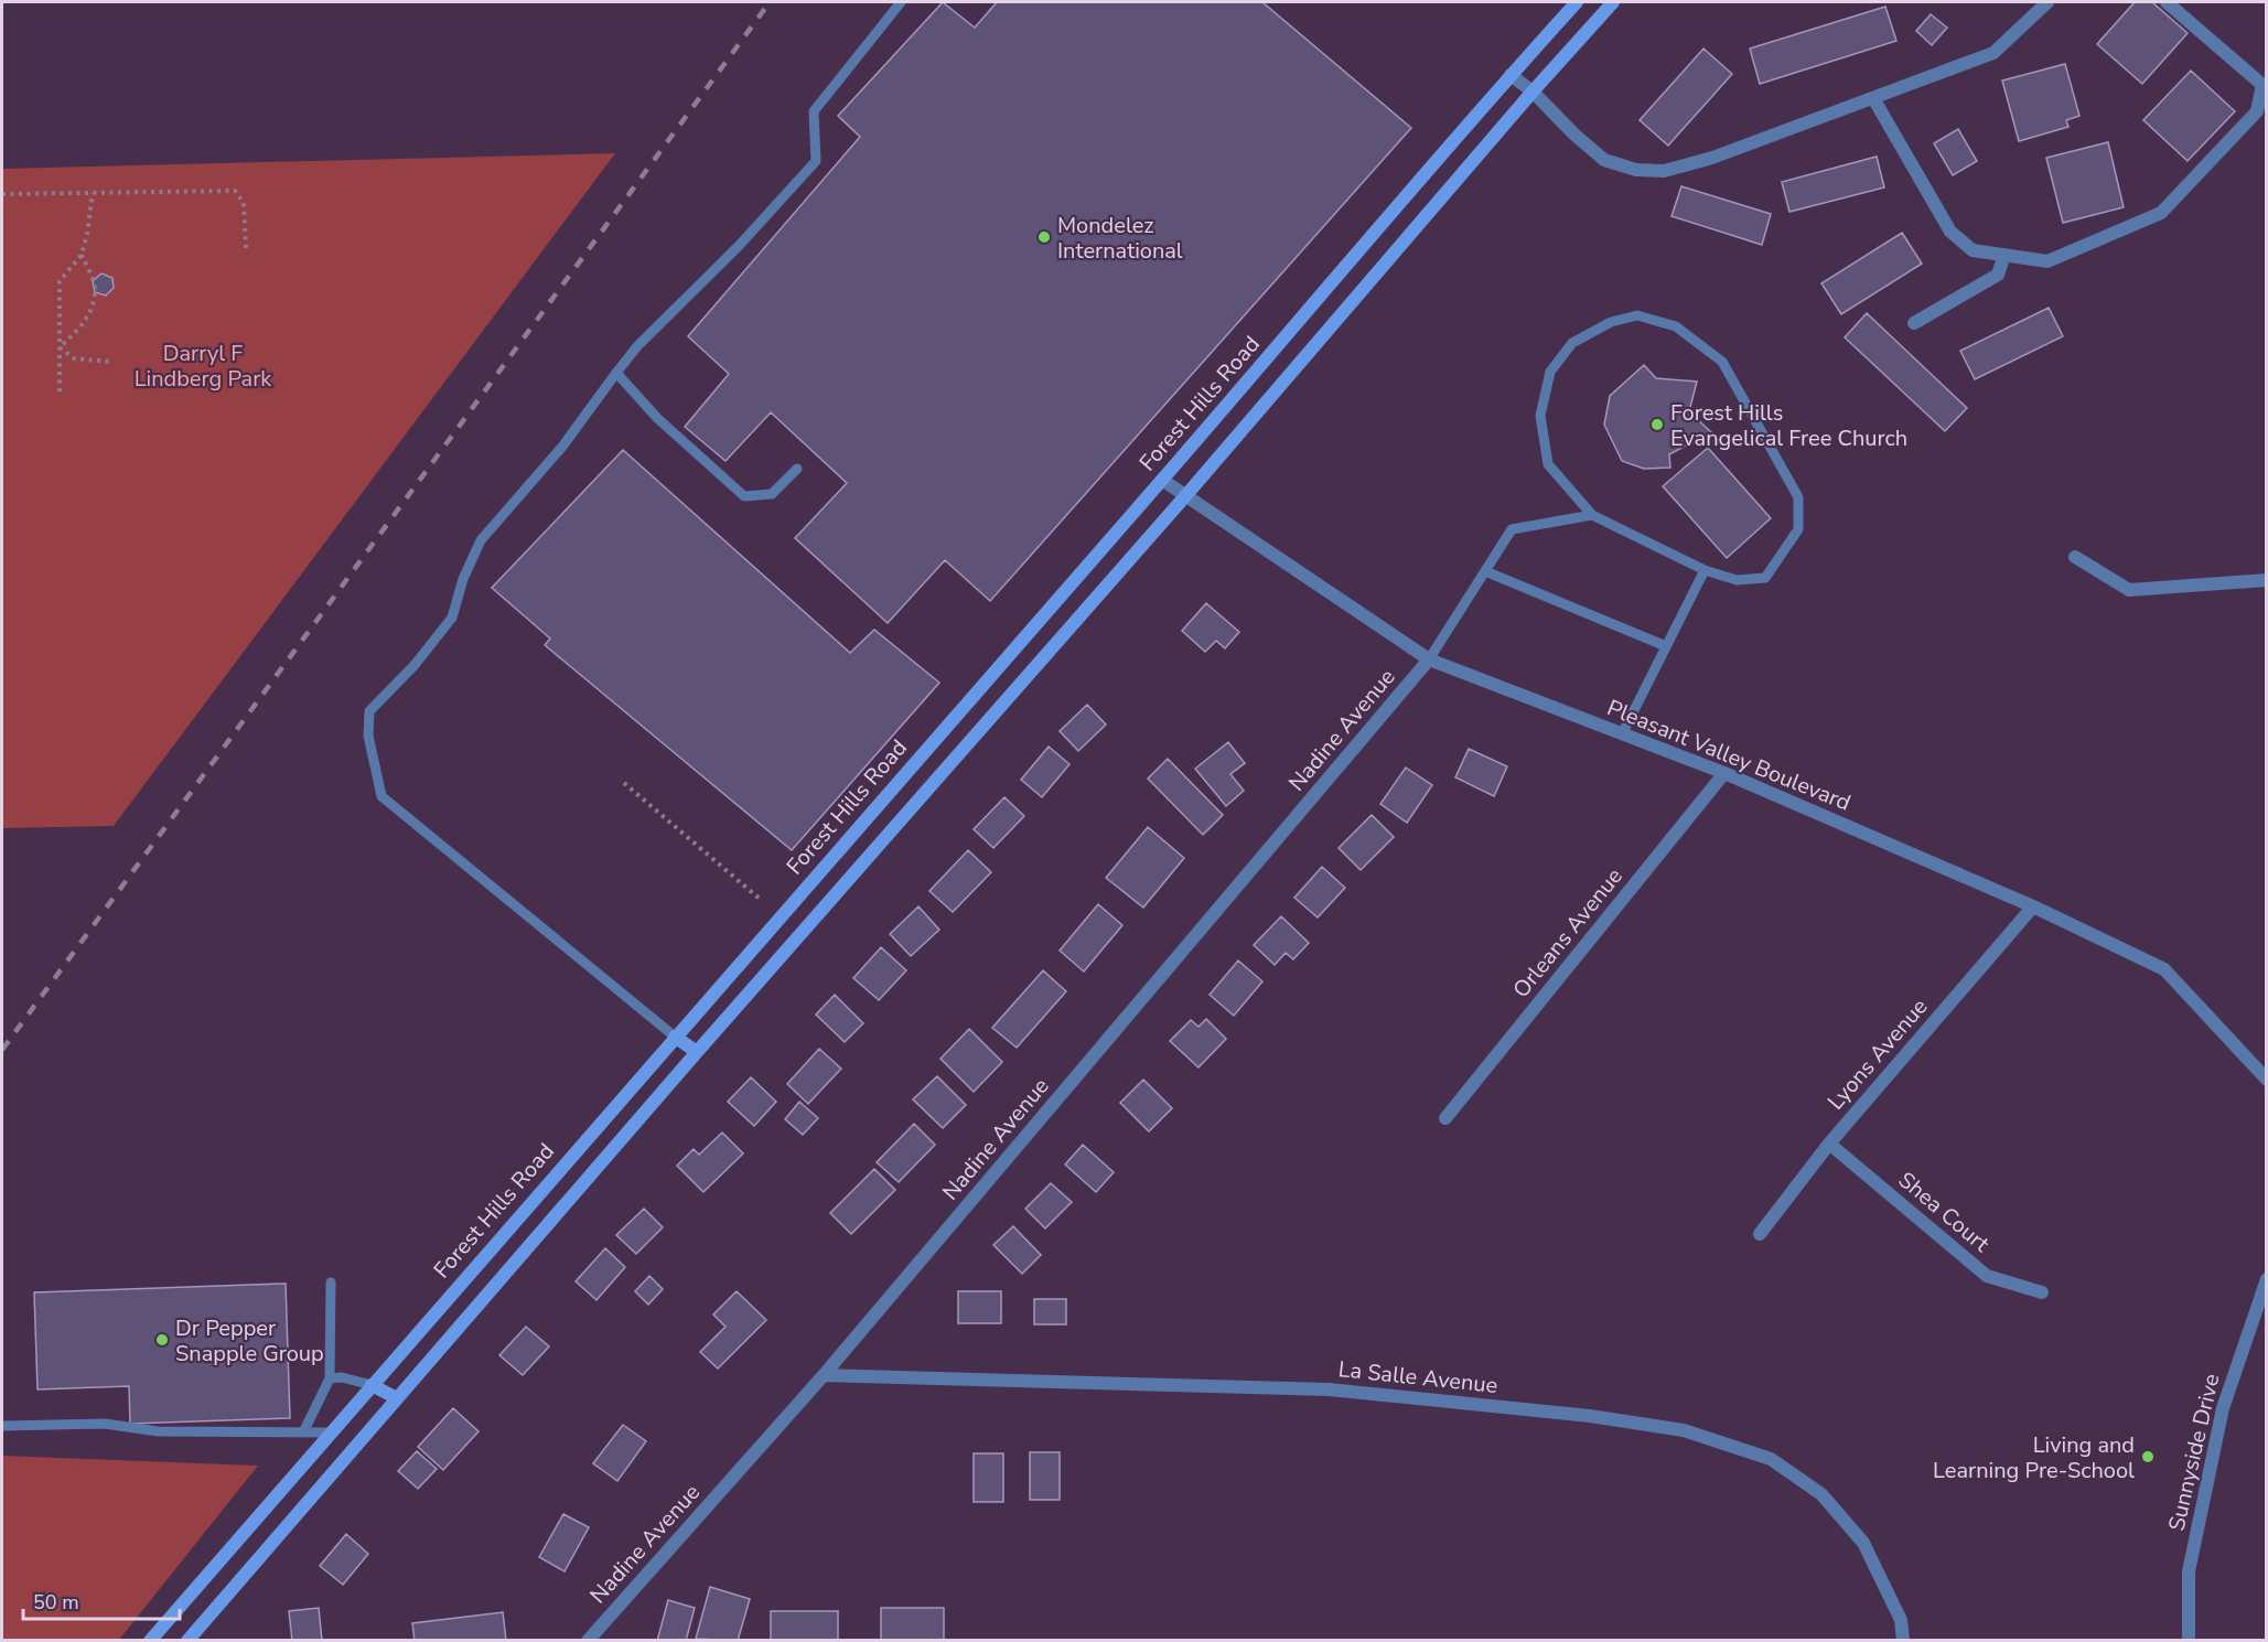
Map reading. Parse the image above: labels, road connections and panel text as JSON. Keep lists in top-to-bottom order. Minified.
{"streets":{"street":["Forest Hills Road","Nadine Avenue","Pleasant Valley Boulevard","Orleans Avenue","Lyons Avenue","Shea Court","La Salle Avenue","Sunnyside Drive"]},"crossings":[["Forest Hills Road","Pleasant Valley Boulevard"],["Nadine Avenue","Pleasant Valley Boulevard"],["Nadine Avenue","La Salle Avenue"],["Pleasant Valley Boulevard","Orleans Avenue"],["Pleasant Valley Boulevard","Lyons Avenue"],["Lyons Avenue","Shea Court"]],"parks":["Darryl F Lindberg Park"],"places":["Mondelez International","Forest Hills Evangelical Free Church","Dr Pepper Snapple Group","Living and Learning Pre-School"],"scale_bar":"50 m"}
